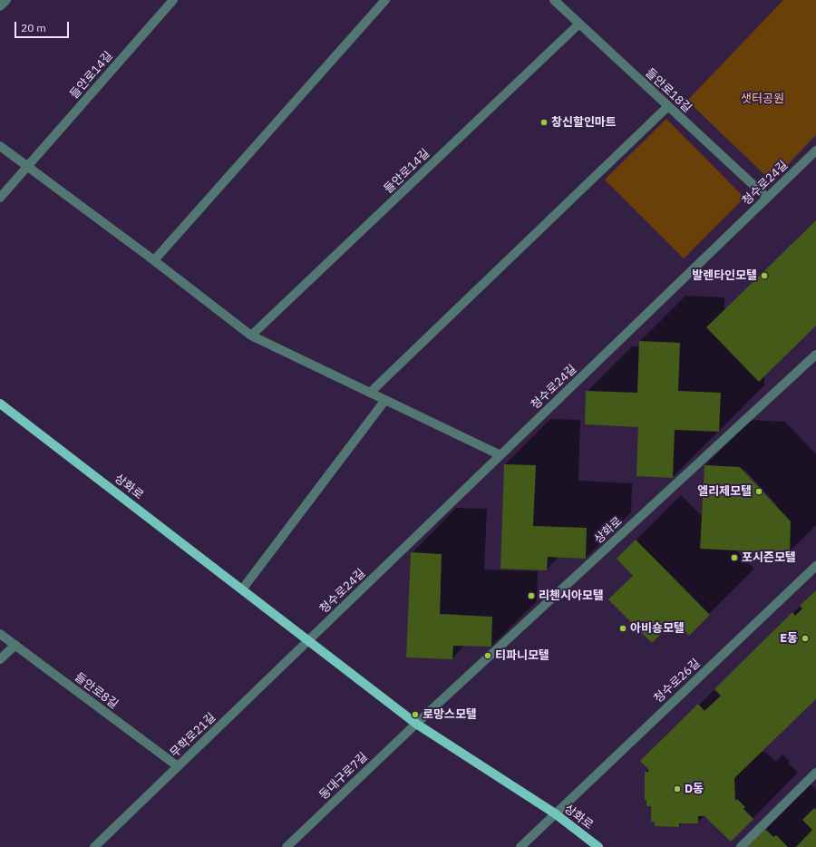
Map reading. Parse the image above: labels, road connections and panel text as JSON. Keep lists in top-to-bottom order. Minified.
{"streets":{"main road":["상화로"],"street":["들안로14길","들안로18길","청수로24길","청수로26길","들안로8길","무학로21길","동대구로7길"]},"crossings":[["들안로14길","들안로18길"],["들안로18길","청수로24길"],["청수로24길","상화로"],["청수로24길","무학로21길"],["상화로","청수로26길"],["상화로","무학로21길"],["상화로","동대구로7길"],["들안로8길","무학로21길"]],"parks":["샛터공원"],"places":["창신할인마트","발렌타인모텔","엘리제모텔","포시즌모텔","리첸시아모텔","아비숑모텔","E동","티파니모텔","로망스모텔","D동"],"scale_bar":"20 m"}
